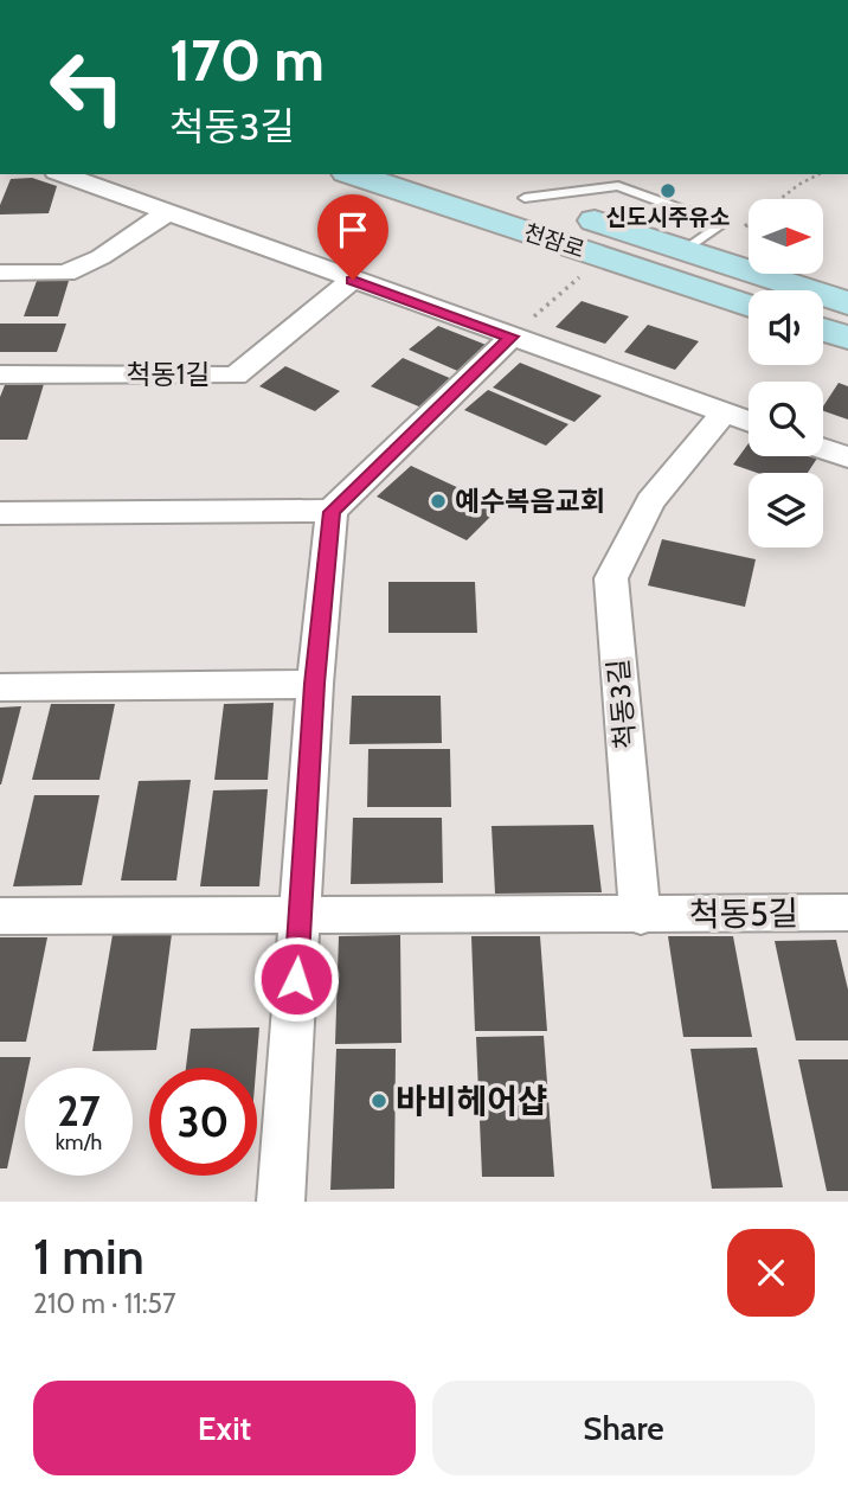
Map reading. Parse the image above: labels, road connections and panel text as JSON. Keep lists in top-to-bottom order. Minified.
{"streets":{"street":["천잠로","척동1길","척동3길","척동5길"]},"crossings":[["척동3길","척동5길"]],"places":["신도시주유소","예수복음교회","바비헤어샵"],"north":"right","page":{"turn":["170 m","척동3길"],"speed":"27 km/h","limit":"30","heading":["1 min","210 m · 11:57"],"buttons":["Exit","Share"]}}
